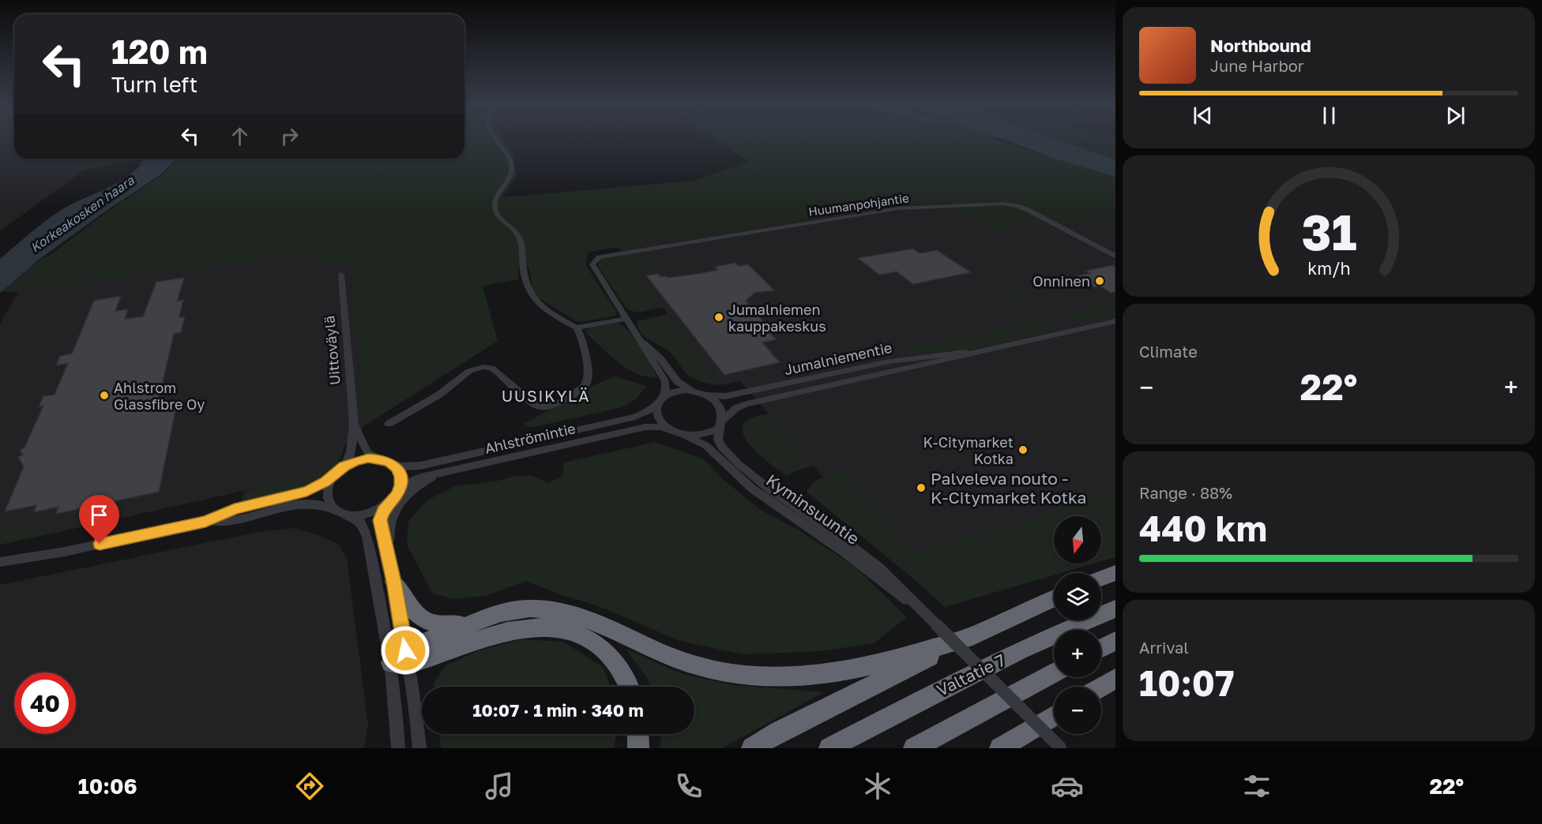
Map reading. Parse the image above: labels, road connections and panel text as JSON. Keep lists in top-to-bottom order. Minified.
{"streets":{"highway":["Valtatie 7"],"street":["Huumanpohjantie","Uittoväylä","Jumalniementie","Ahlströmintie","Kyminsuuntie"]},"crossings":[["Uittoväylä","Ahlströmintie"],["Jumalniementie","Ahlströmintie"],["Jumalniementie","Kyminsuuntie"],["Ahlströmintie","Kyminsuuntie"]],"districts":["UUSIKYLÄ"],"water":["Korkeakosken haara"],"places":["Onninen","Jumalniemen kauppakeskus","Ahlstrom Glassfibre Oy","K-Citymarket Kotka","Palveleva nouto - K-Citymarket Kotka"],"north":"bottom","page":{"turn":["120 m","Turn left"],"song":["Northbound","June Harbor"],"tile":["Climate",["Range · 88%","440 km"],["Arrival","10:07"]],"heat":["−","22°","+"],"map_buttons":["+","−"],"limit":"40","trip":"10:07 · 1 min · 340 m","tabs":["10:06","22°"],"gauge":["31","km/h"]}}
